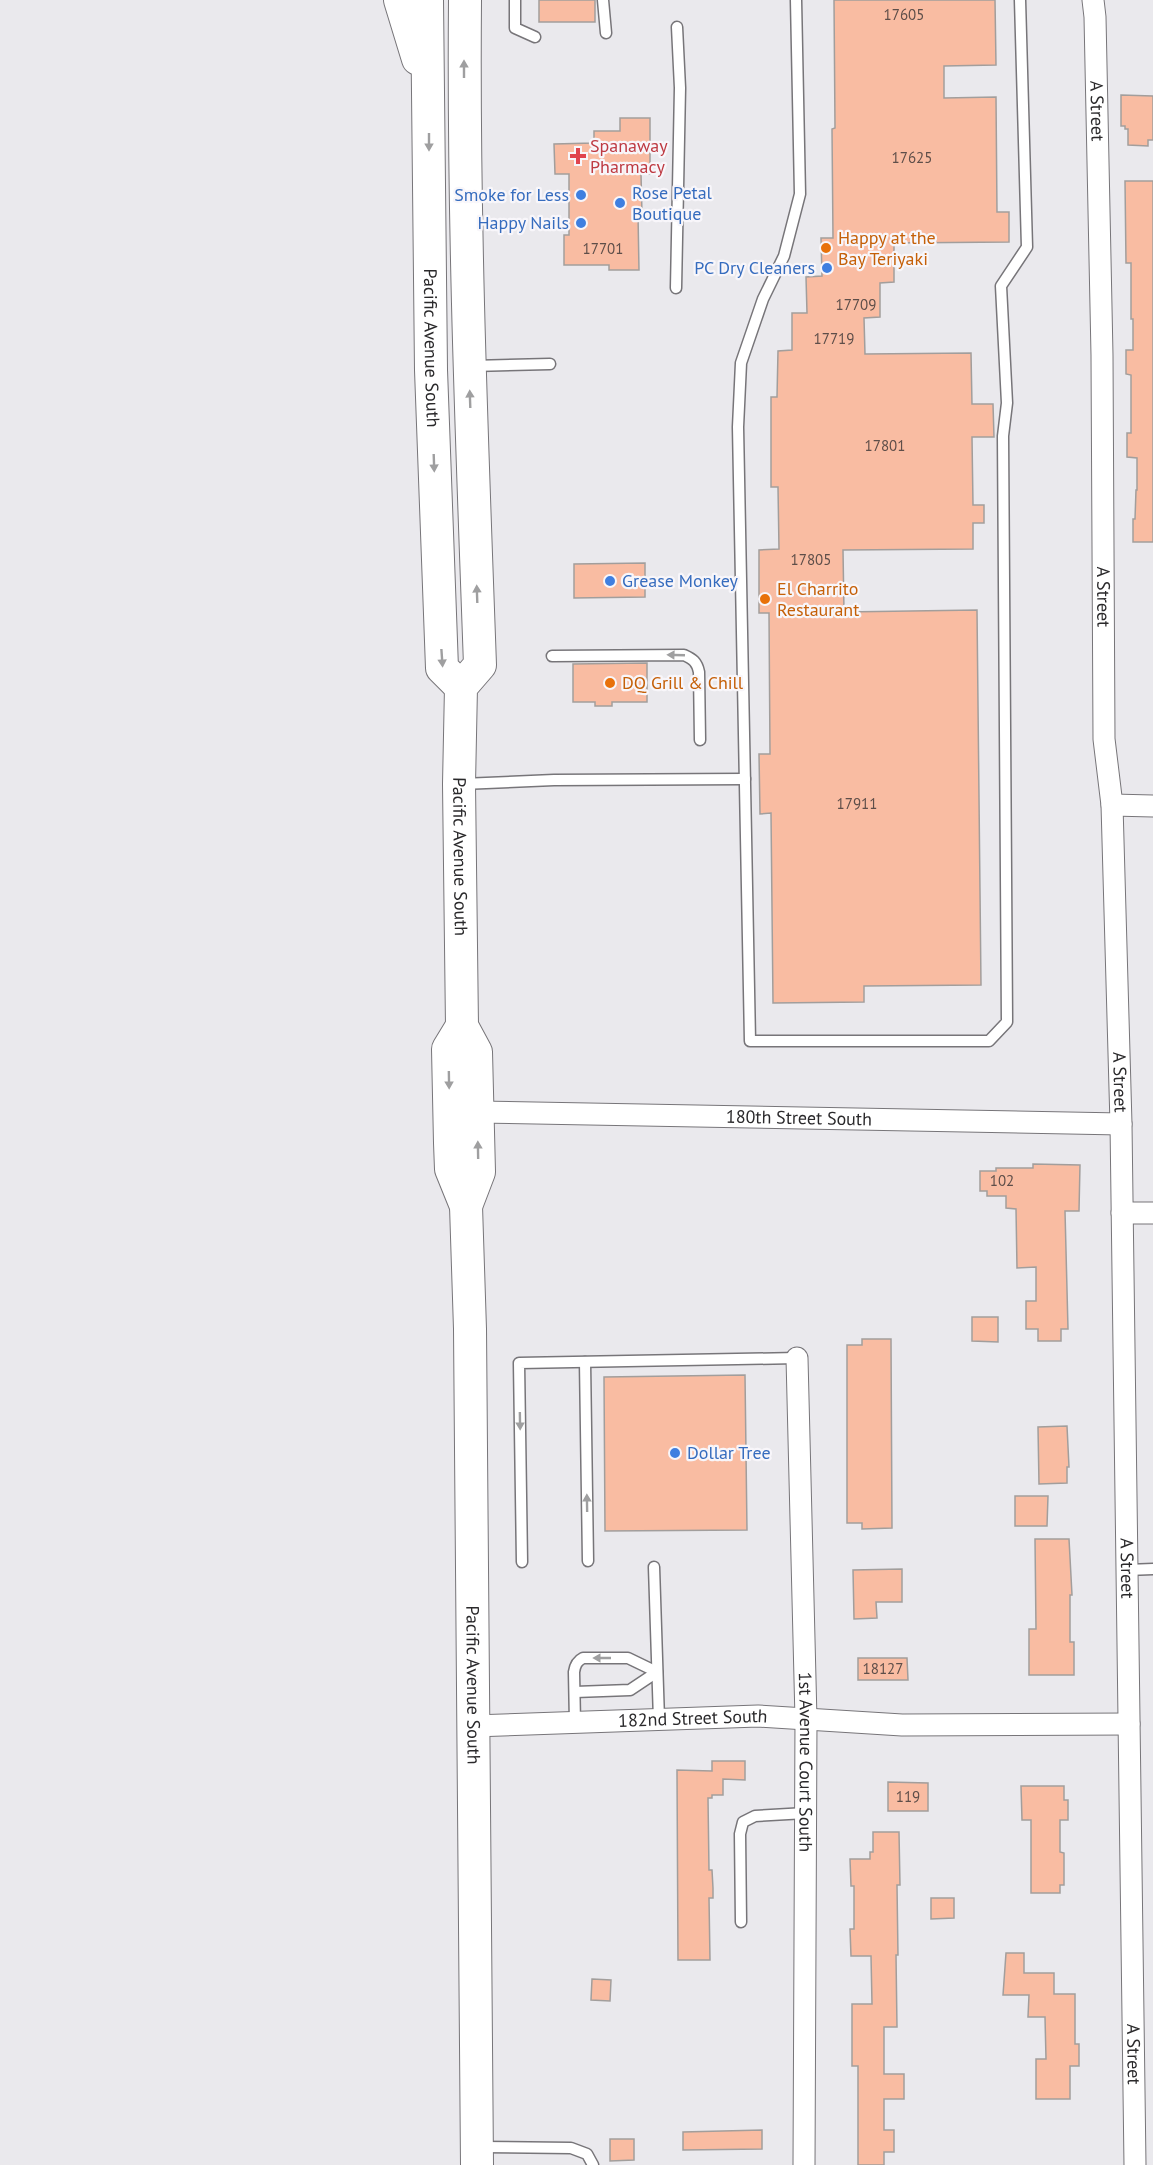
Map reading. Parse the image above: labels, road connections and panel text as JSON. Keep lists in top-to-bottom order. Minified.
{"streets":{"main road":["Pacific Avenue South"],"street":["A Street","180th Street South","182nd Street South","1st Avenue Court South"]},"crossings":[["A Street","180th Street South"],["A Street","182nd Street South"],["Pacific Avenue South","180th Street South"],["Pacific Avenue South","182nd Street South"],["182nd Street South","1st Avenue Court South"]],"places":{"health":["Spanaway Pharmacy"],"other":["Smoke for Less","Rose Petal Boutique","Happy Nails","Happy at the Bay Teriyaki","PC Dry Cleaners","Grease Monkey","El Charrito Restaurant","DQ Grill & Chill","Dollar Tree"]},"house_numbers":["17605","17625","17701","17709","17719","17801","17805","17911","102","18127","119"]}
